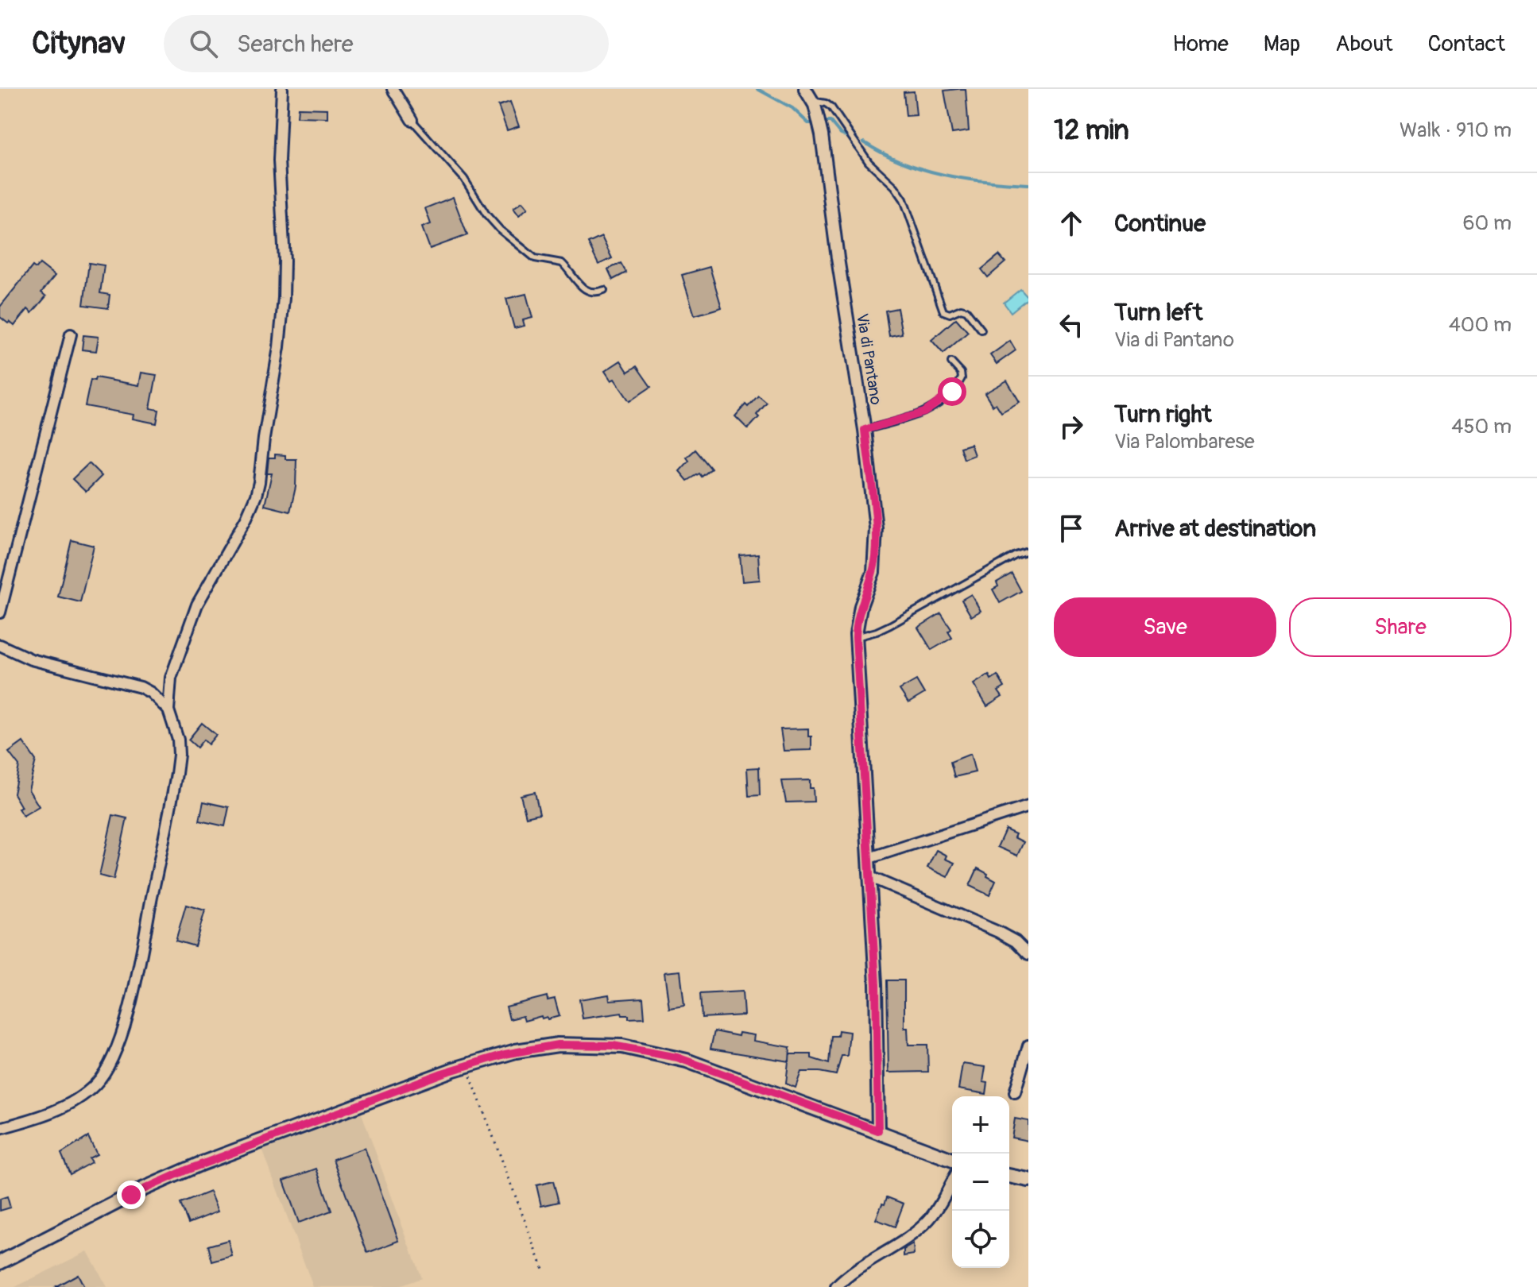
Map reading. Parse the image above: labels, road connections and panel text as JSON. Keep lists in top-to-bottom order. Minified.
{"streets":{"street":["Via di Pantano"]},"page":{"header":"Citynav","search":"Search here","nav":["Home","Map","About","Contact"],"heading":["12 min","Walk · 910 m"],"list":[["Continue","60 m"],["Turn left","Via di Pantano","400 m"],["Turn right","Via Palombarese","450 m"],"Arrive at destination"],"buttons":["Save","Share"],"map_buttons":["+","−"]}}
